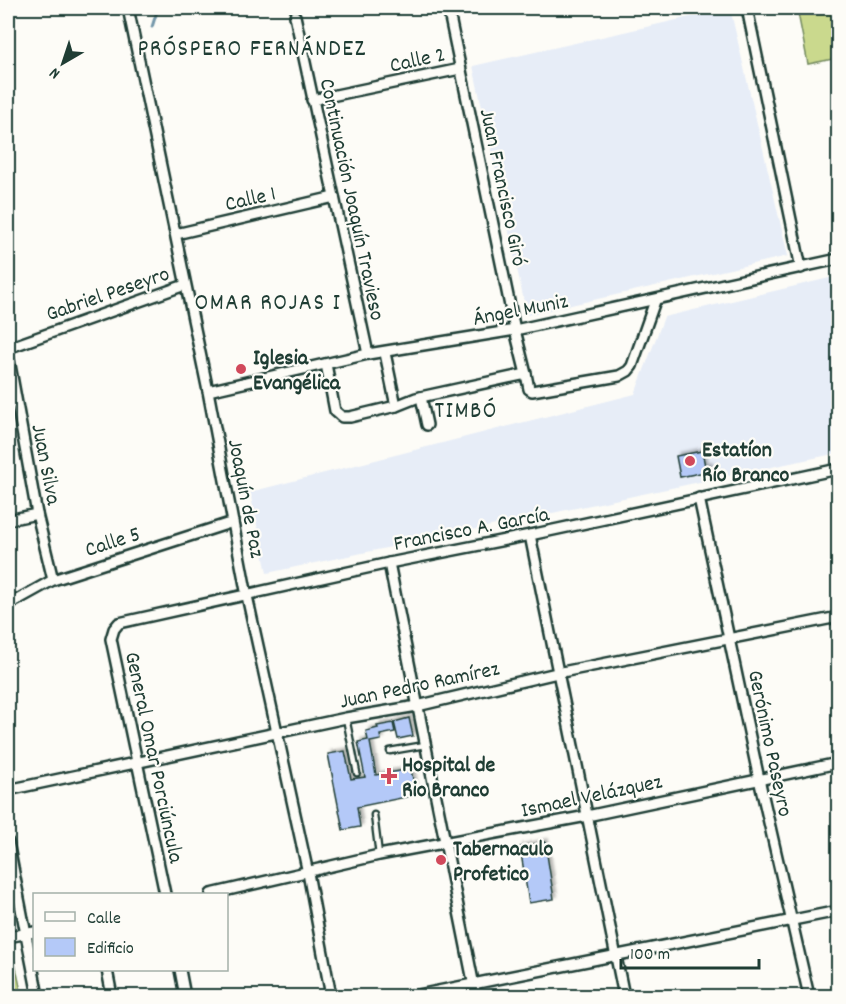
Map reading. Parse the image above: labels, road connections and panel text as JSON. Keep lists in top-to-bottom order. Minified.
{"streets":{"street":["Calle 2","Juan Francisco Giró","Calle 1","Continuación Joaquín Travieso","Gabriel Peseyro","Ángel Muniz","Juan Silva","Joaquín de Paz","Francisco A. García","Calle 5","Juan Pedro Ramírez","Gerónimo Paseyro","General Omar Porciúncula","Ismael Velázquez"]},"crossings":[["Calle 2","Juan Francisco Giró"],["Calle 2","Continuación Joaquín Travieso"],["Juan Francisco Giró","Ángel Muniz"],["Calle 1","Continuación Joaquín Travieso"],["Calle 1","Joaquín de Paz"],["Continuación Joaquín Travieso","Ángel Muniz"],["Gabriel Peseyro","Joaquín de Paz"],["Ángel Muniz","Joaquín de Paz"],["Juan Silva","Calle 5"],["Joaquín de Paz","Francisco A. García"],["Joaquín de Paz","Calle 5"],["Joaquín de Paz","Juan Pedro Ramírez"],["Joaquín de Paz","Ismael Velázquez"],["Francisco A. García","Gerónimo Paseyro"],["Francisco A. García","General Omar Porciúncula"],["Juan Pedro Ramírez","Gerónimo Paseyro"],["Juan Pedro Ramírez","General Omar Porciúncula"],["Gerónimo Paseyro","Ismael Velázquez"]],"districts":["PRÓSPERO FERNÁNDEZ","OMAR ROJAS I","TIMBÓ"],"places":{"other":["Iglesia Evangélica","Estatíon Río Branco","Tabernaculo Profetico"],"health":["Hospital de Rio Branco"]},"legend":["Calle","Edificio"],"scale_bar":"100 m","north":"bottom left"}
